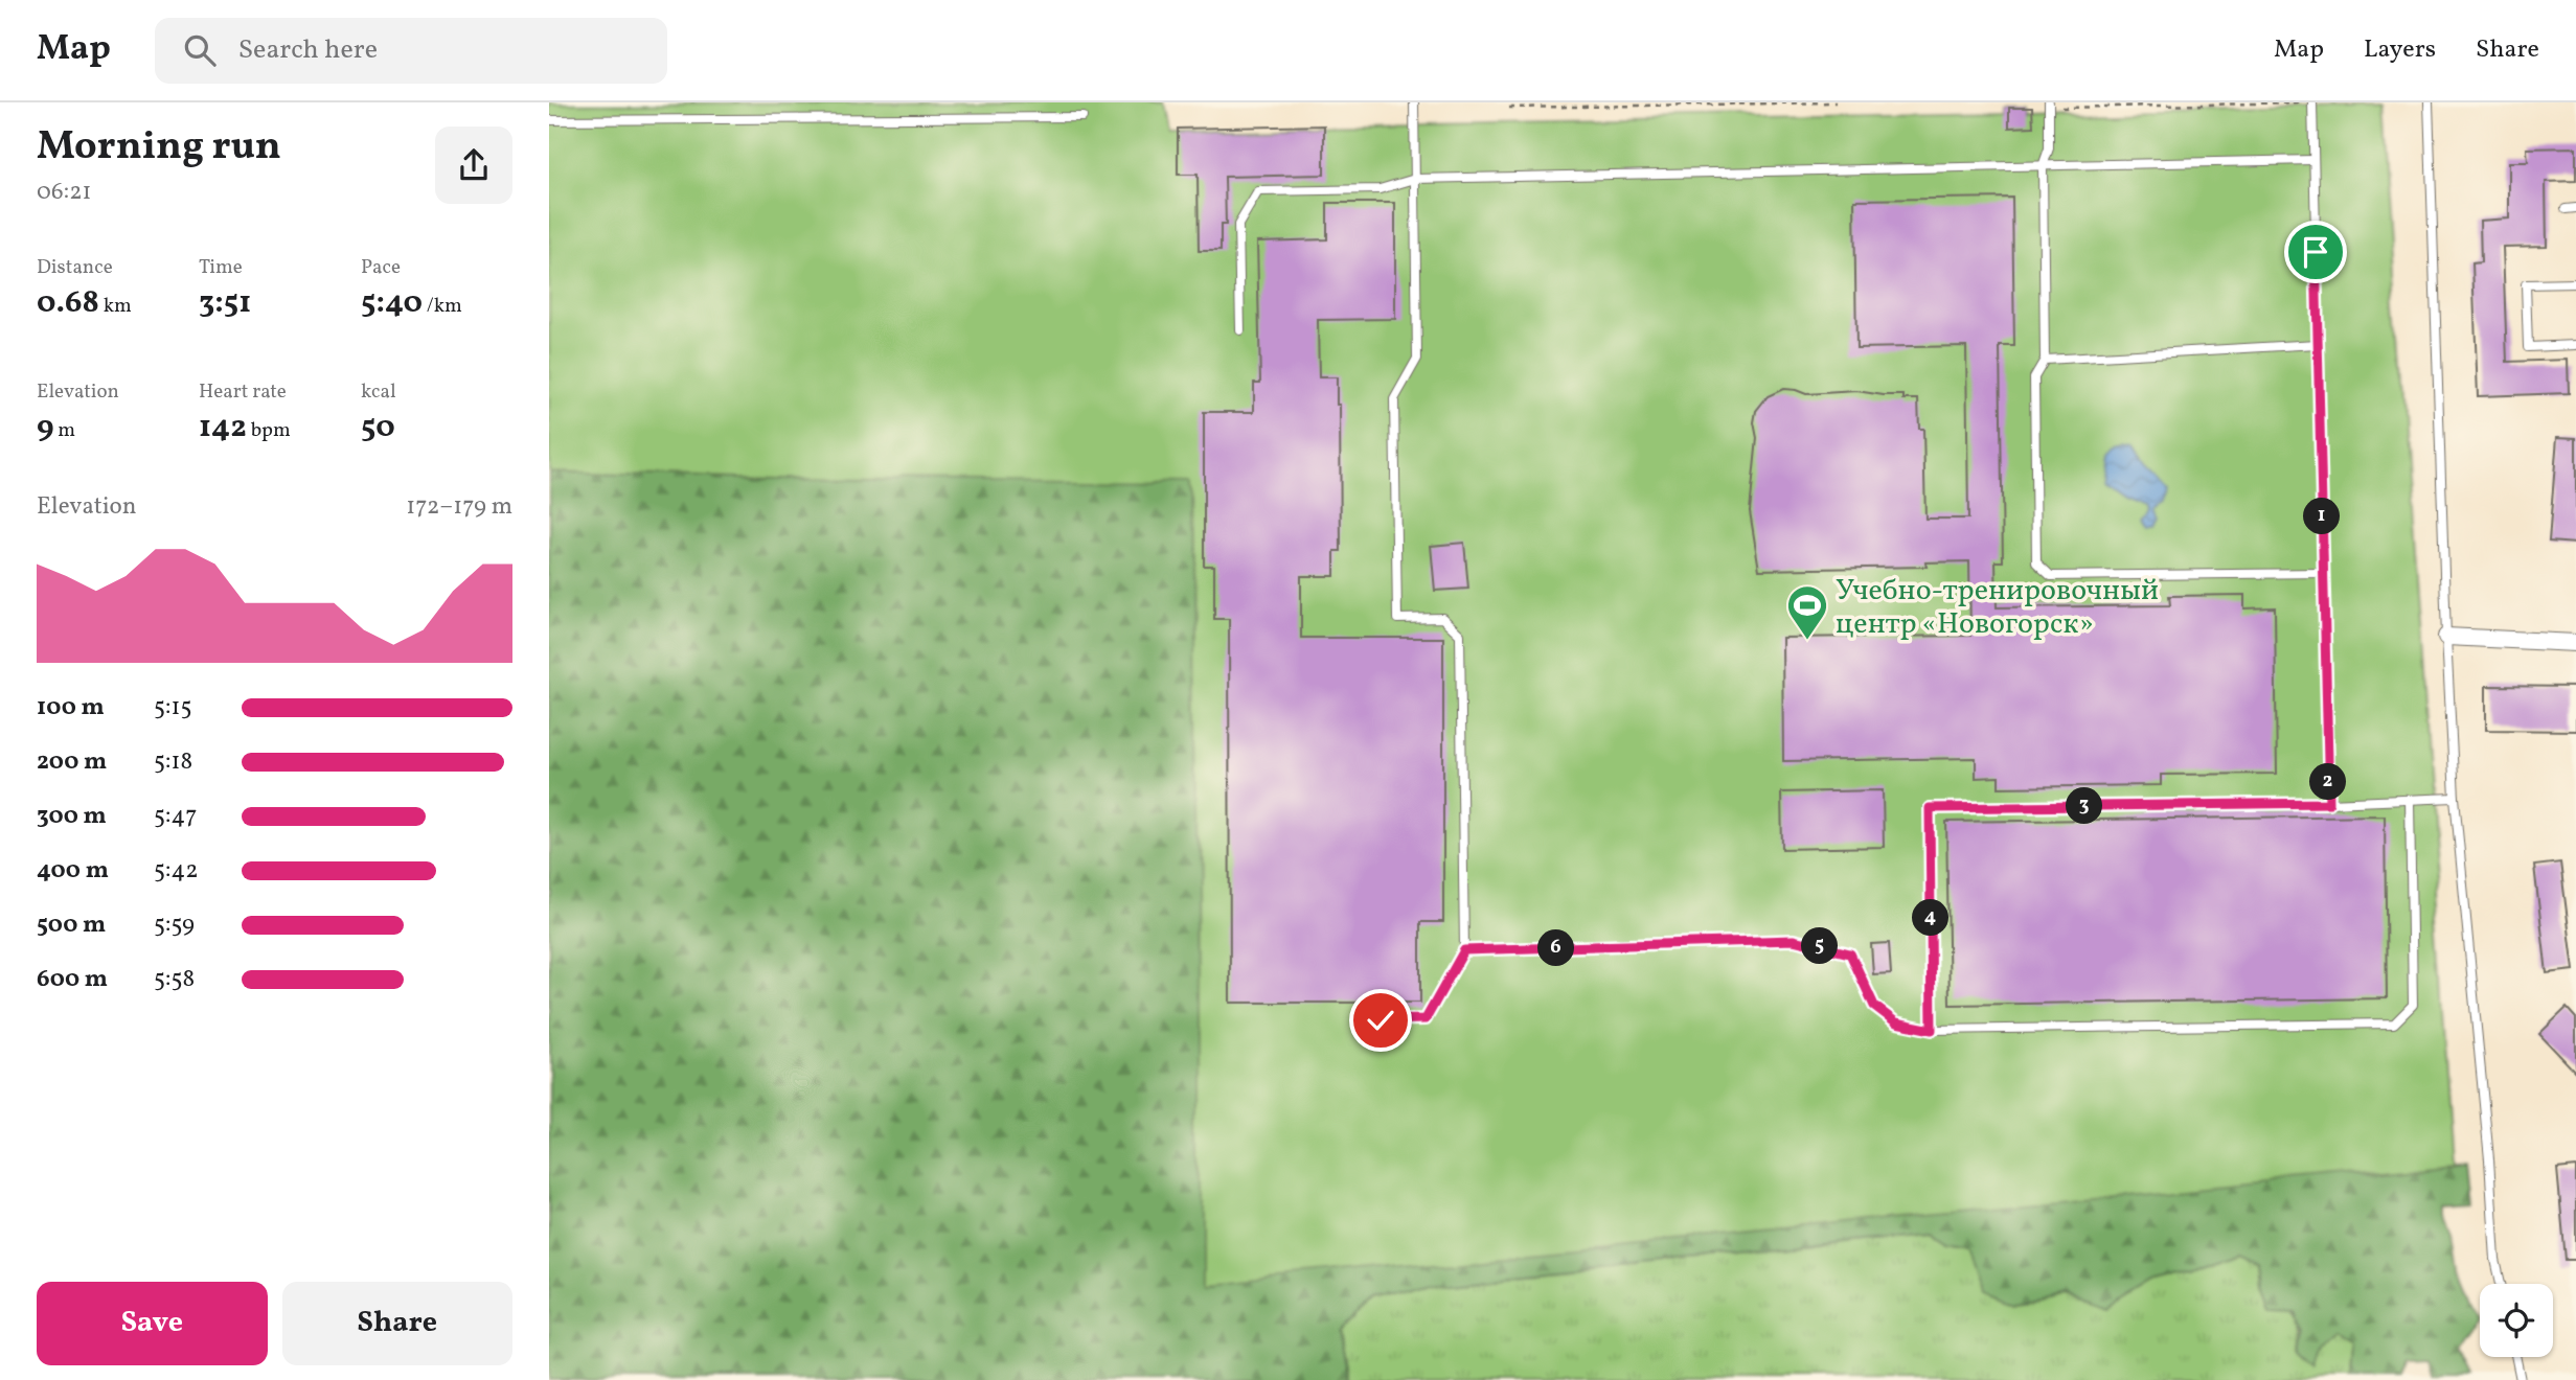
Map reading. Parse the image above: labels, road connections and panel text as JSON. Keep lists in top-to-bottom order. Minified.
{"places":{"sports":["Учебно-тренировочный центр «Новогорск»"]},"page":{"header":"Map","search":"Search here","nav":["Map","Layers","Share"],"heading":["Morning run","06:21"],"stats":[["Distance","0.68 km"],["Time","3:51"],["Pace","5:40 /km"],["Elevation","9 m"],["Heart rate","142 bpm"],["kcal","50"]],"chart":["Elevation","172–179 m"],"pins":["1","2","3","4","5","6"],"list":[{"name":"100 m","note":"5:15"},{"name":"200 m","note":"5:18"},{"name":"300 m","note":"5:47"},{"name":"400 m","note":"5:42"},{"name":"500 m","note":"5:59"},{"name":"600 m","note":"5:58"}],"buttons":["Save","Share"]}}
